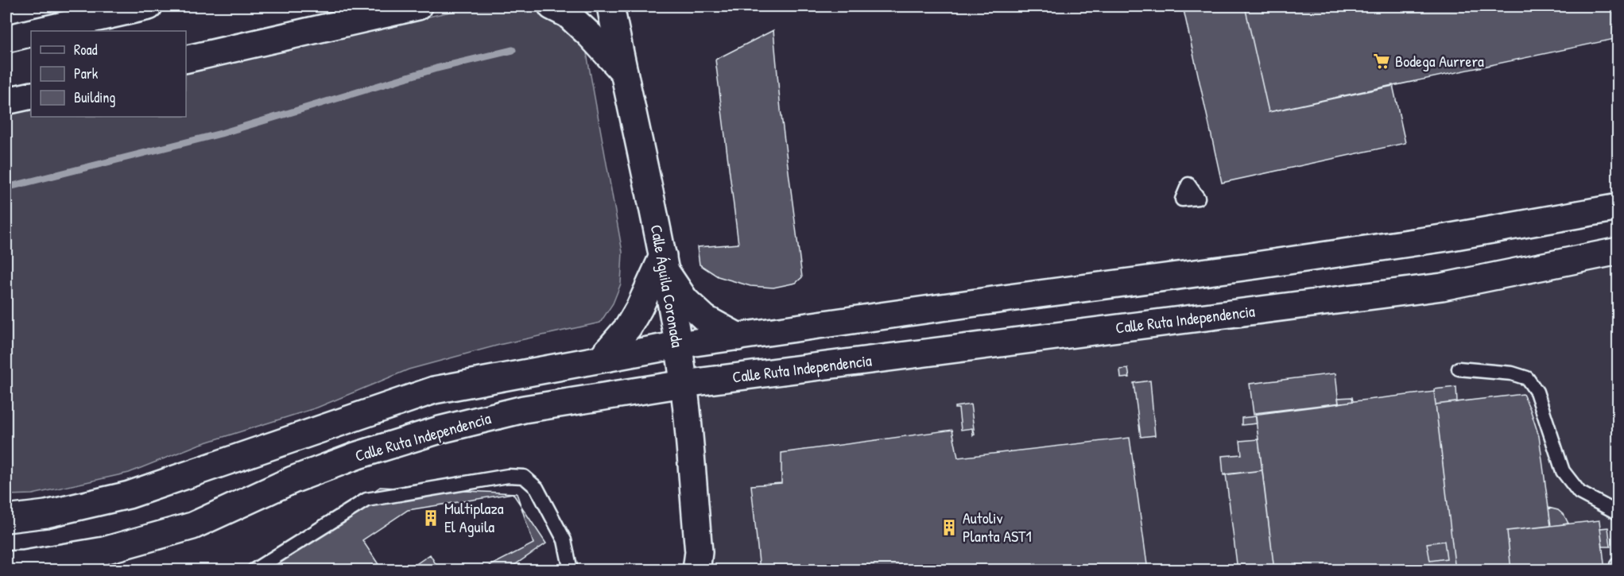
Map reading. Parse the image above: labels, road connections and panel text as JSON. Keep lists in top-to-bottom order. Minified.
{"streets":{"main road":["Calle Águila Coronada","Calle Ruta Independencia"]},"crossings":[["Calle Águila Coronada","Calle Ruta Independencia"]],"places":{"supermarket":["Bodega Aurrera"],"building":["Multiplaza El Aguila","Autoliv Planta AST1"]},"legend":["Road","Park","Building"]}
